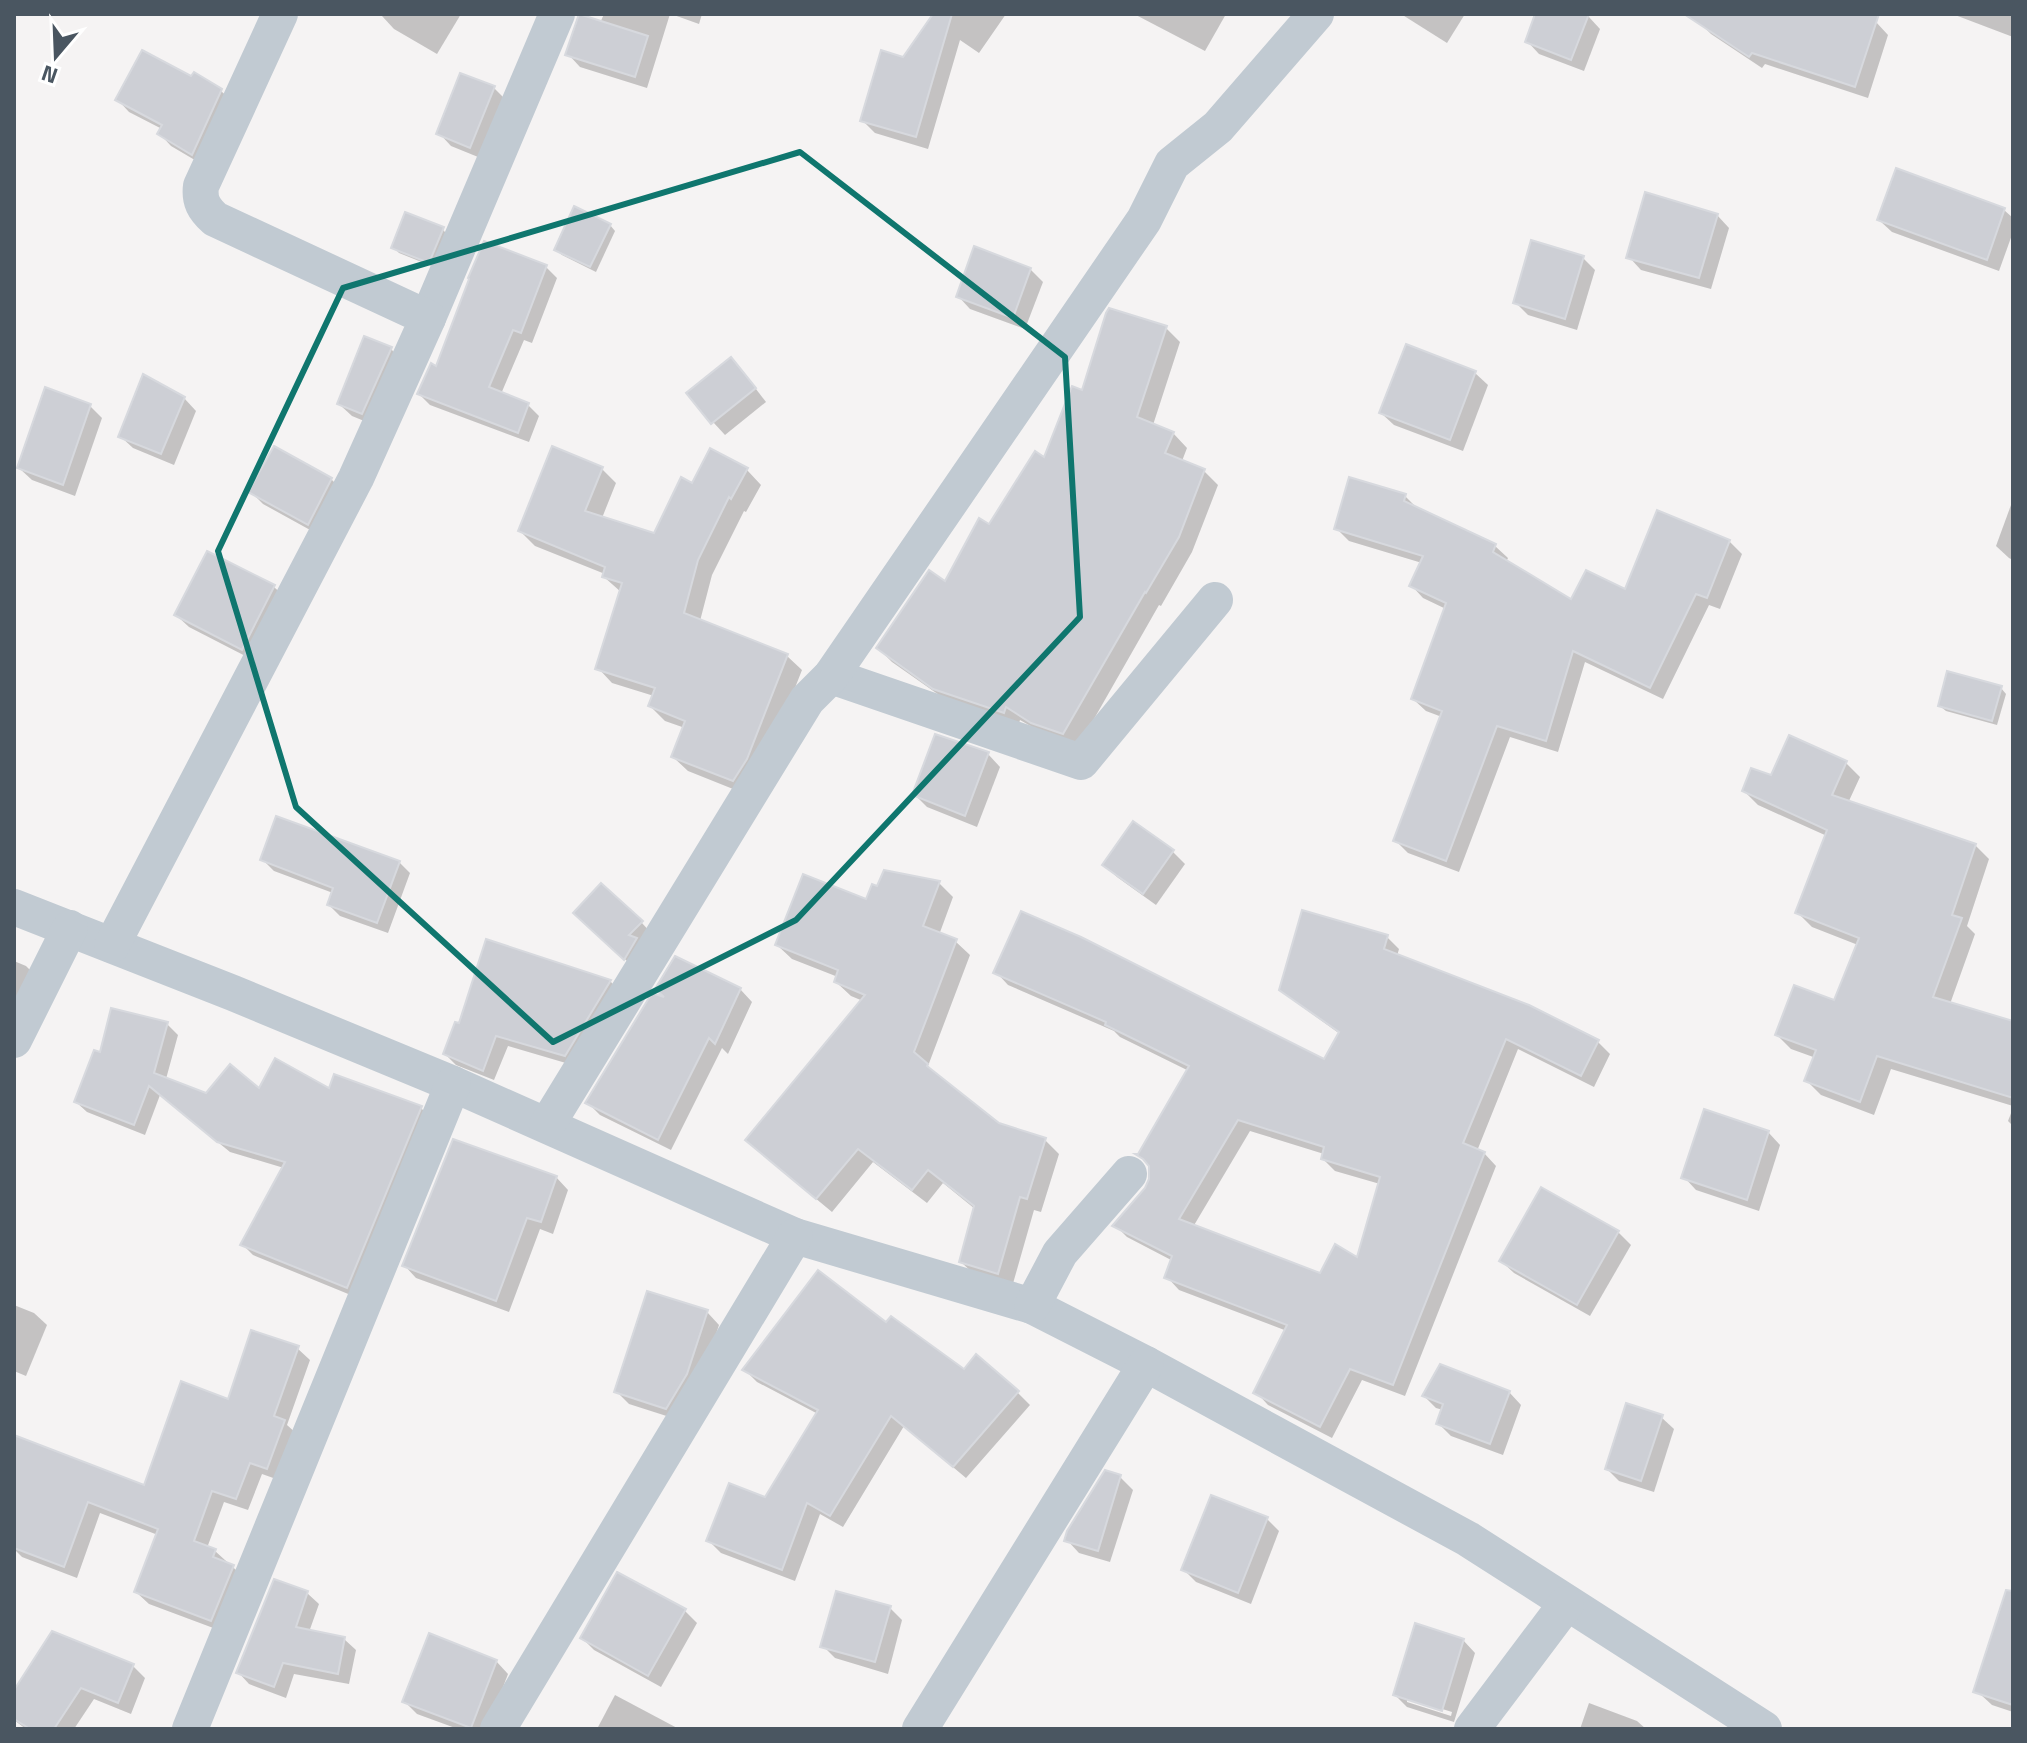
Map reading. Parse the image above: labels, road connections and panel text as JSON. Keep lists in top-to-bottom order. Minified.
{"north":"bottom"}
